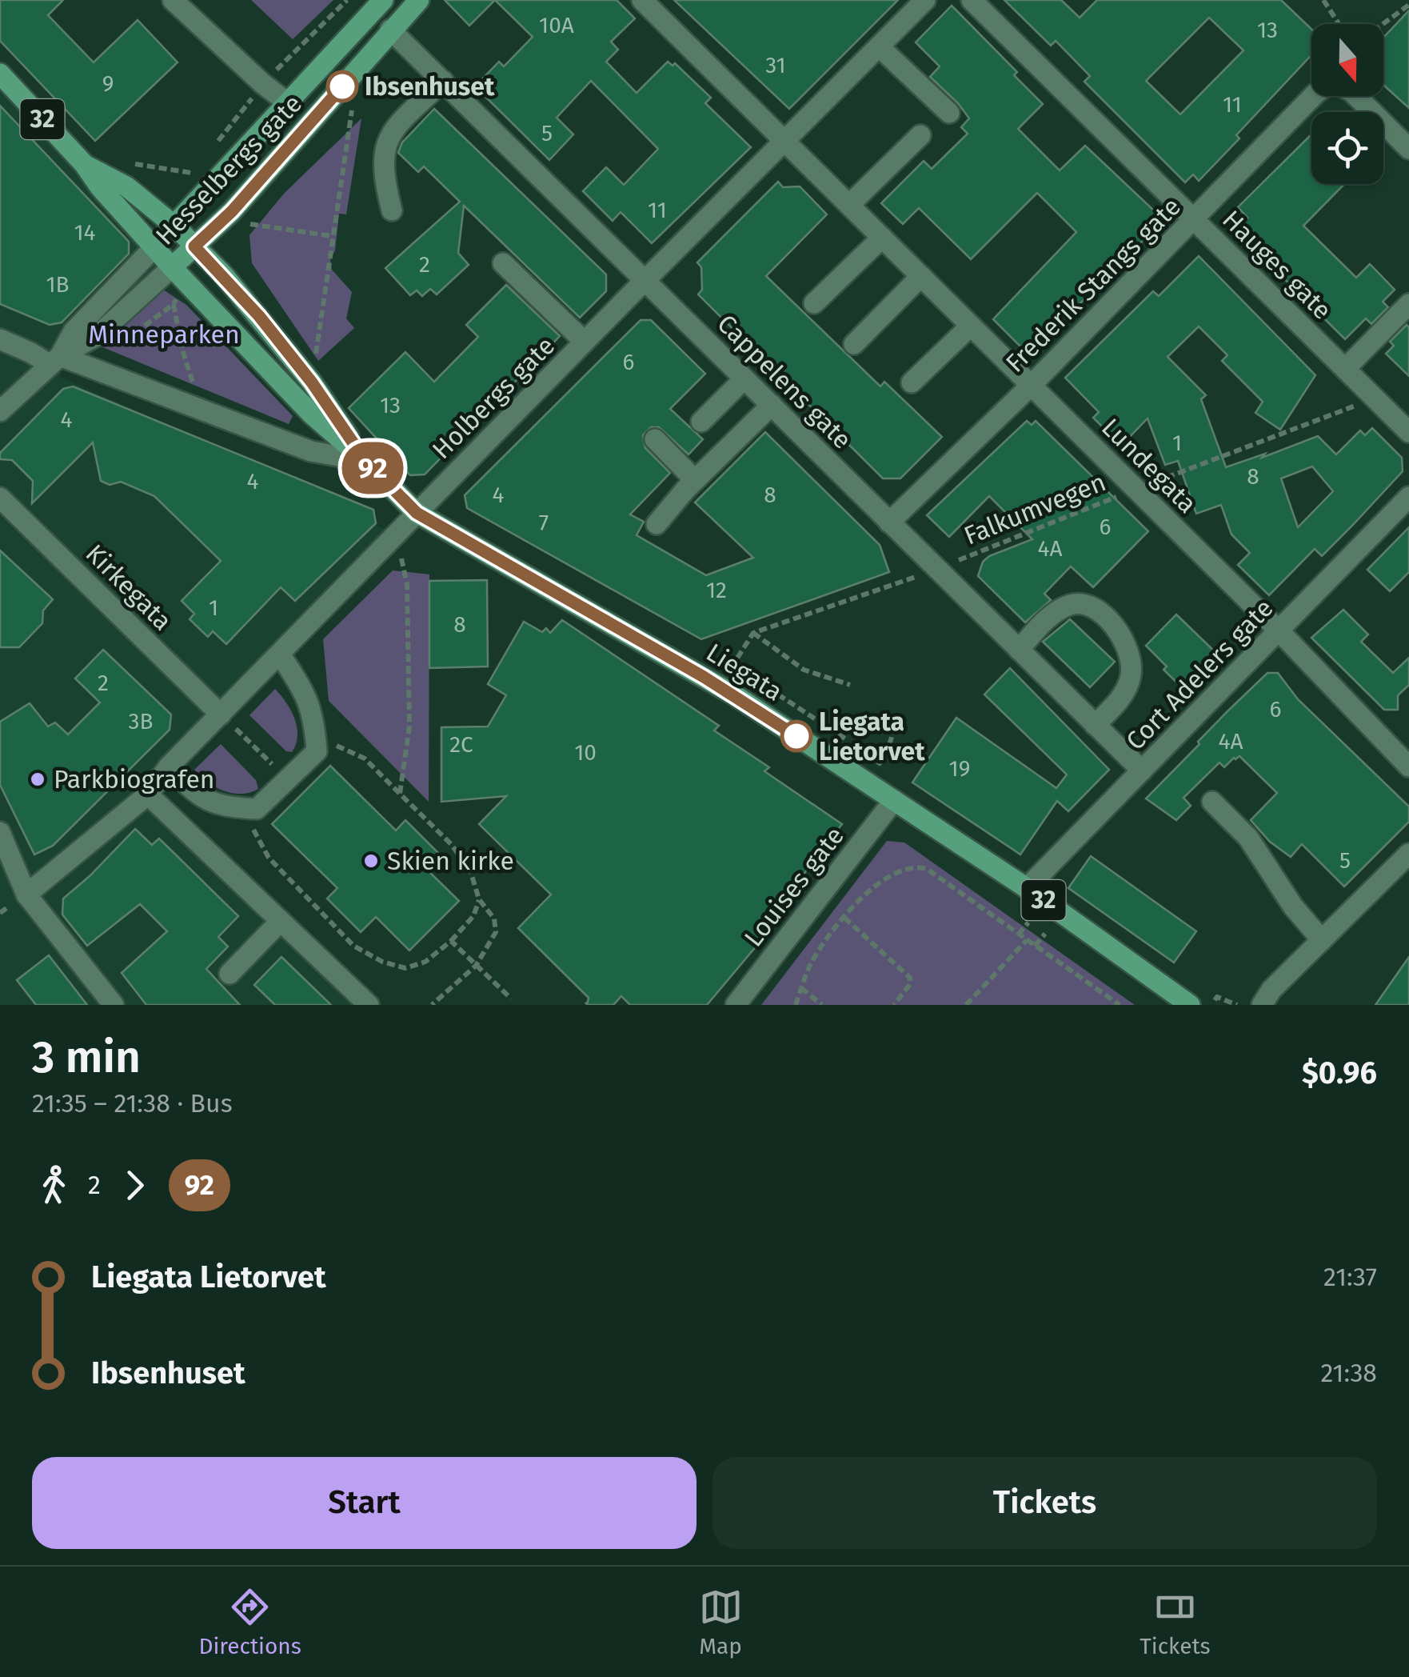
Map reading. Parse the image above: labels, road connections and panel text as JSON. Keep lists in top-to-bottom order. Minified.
{"streets":{"main road":["32","Hesselbergs gate","Liegata"],"street":["Hauges gate","Frederik Stangs gate","Cappelens gate","Holbergs gate","Lundegata","Kirkegata","Cort Adelers gate","Louises gate"],"path":["Falkumvegen"]},"crossings":[["32","Hesselbergs gate"],["32","Holbergs gate"],["32","Liegata"],["Hesselbergs gate","Cappelens gate"],["Hauges gate","Frederik Stangs gate"],["Hauges gate","Falkumvegen"],["Frederik Stangs gate","Cappelens gate"],["Frederik Stangs gate","Lundegata"],["Cappelens gate","Holbergs gate"],["Cappelens gate","Falkumvegen"],["Cappelens gate","Cort Adelers gate"],["Holbergs gate","Lundegata"],["Holbergs gate","Kirkegata"],["Holbergs gate","Liegata"],["Lundegata","Falkumvegen"],["Lundegata","Cort Adelers gate"],["Liegata","Cort Adelers gate"],["Liegata","Louises gate"]],"parks":["Minneparken"],"places":["Ibsenhuset","Liegata Lietorvet","Parkbiografen","Skien kirke"],"lines":["bus line 92"],"house_numbers":["10A","13","31","9","11","5","11","14","2","1B","6","13","4","1","8","4","4","8","7","6","4A","12","1","8","2","6","3B","4A","2C","10","19","5"],"north":"bottom","page":{"on_map":"92","heading":["3 min","21:35 – 21:38 · Bus","$0.96"],"legs":["2","92"],"list":[{"name":"Liegata Lietorvet","value":"21:37"},{"name":"Ibsenhuset","value":"21:38"}],"buttons":["Start","Tickets"],"tabs":["Directions","Map","Tickets"]}}
